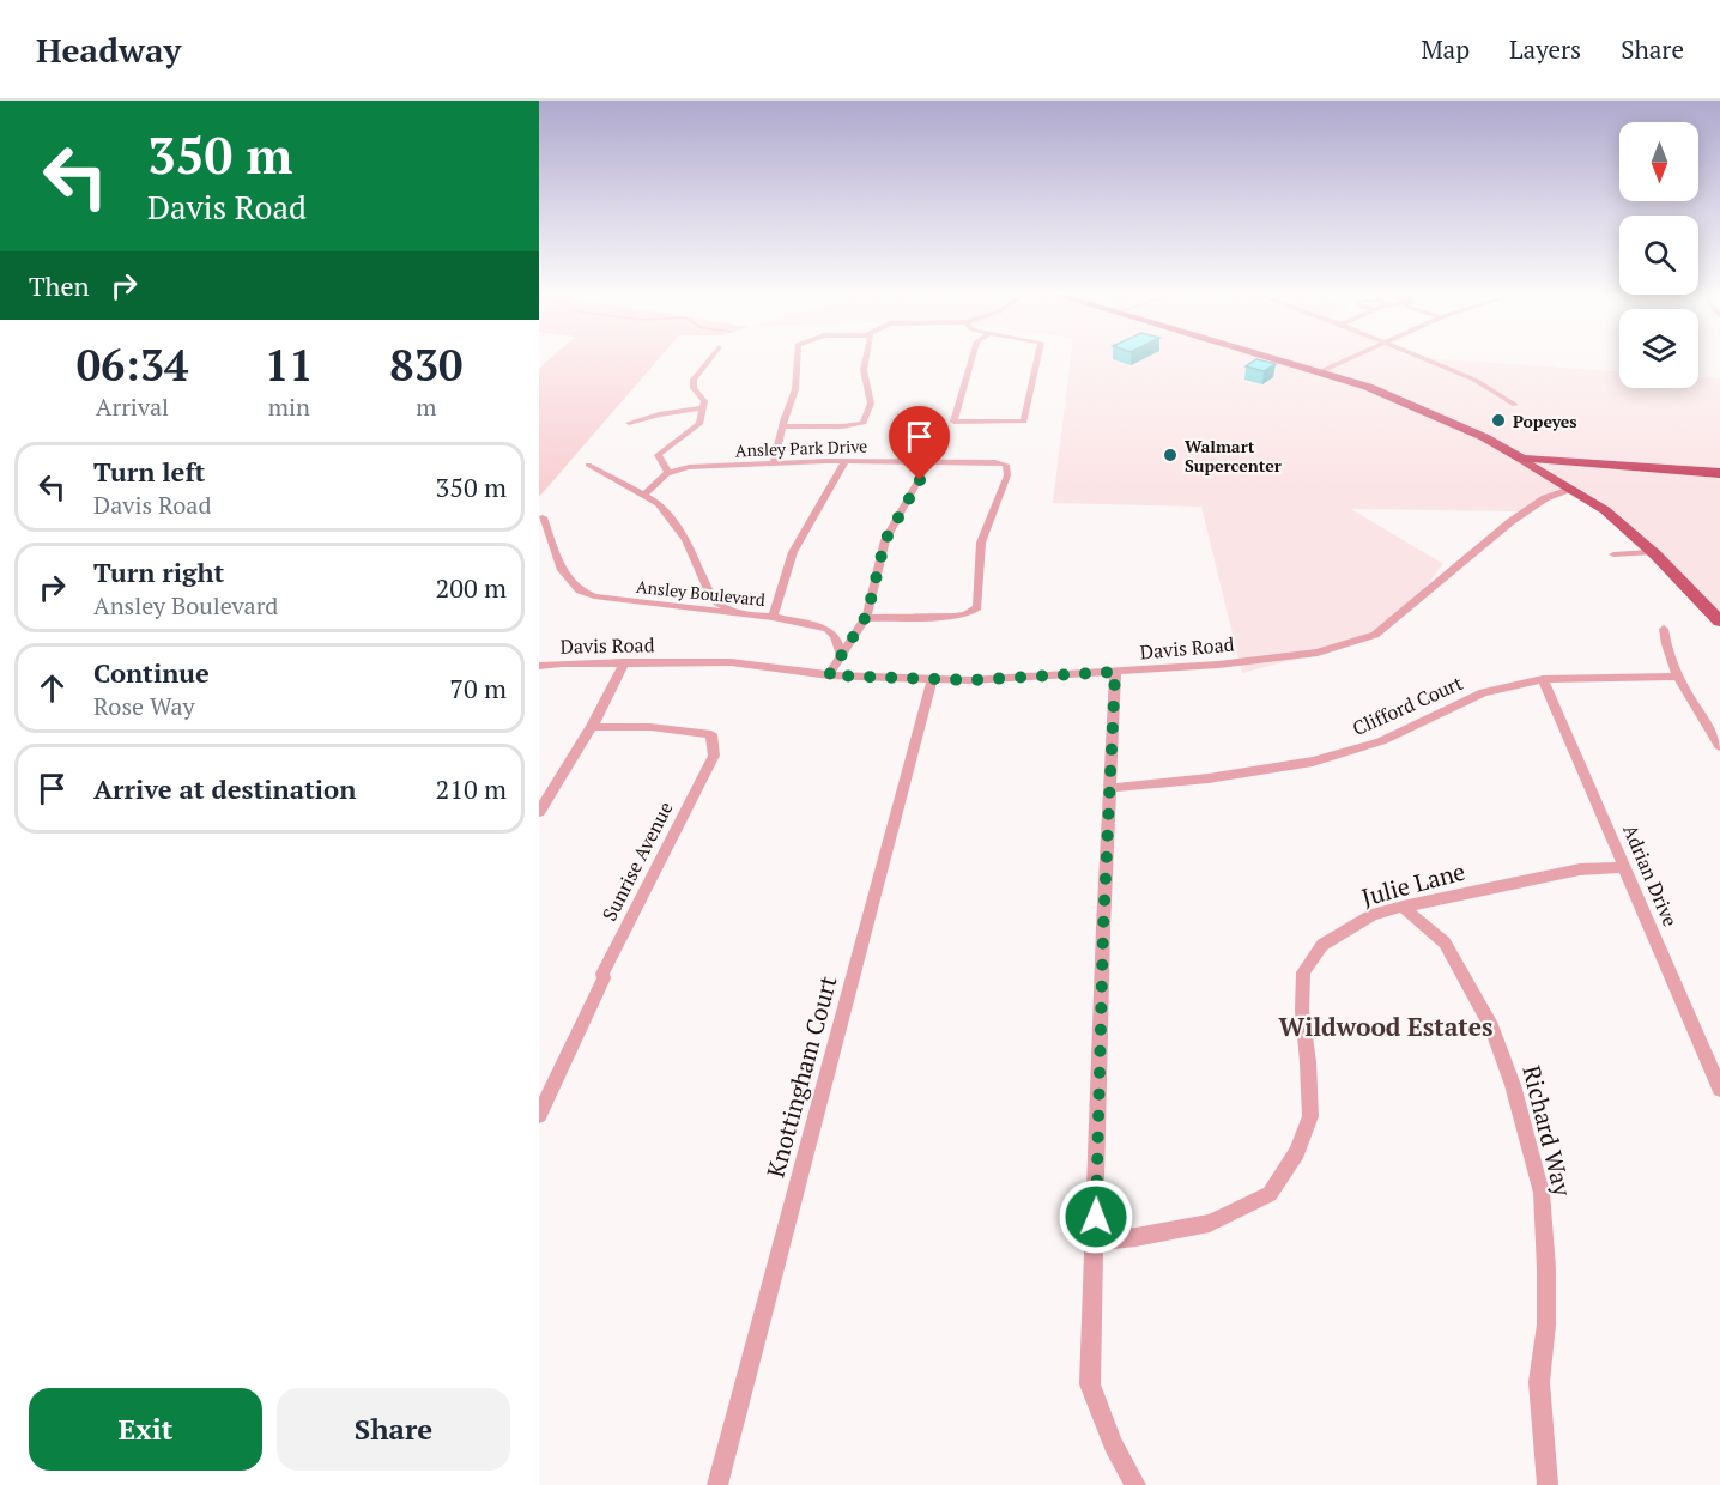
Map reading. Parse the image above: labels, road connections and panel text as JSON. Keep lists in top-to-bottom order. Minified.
{"streets":{"street":["Ansley Park Drive","Ansley Boulevard","Davis Road","Clifford Court","Sunrise Avenue","Adrian Drive","Julie Lane","Knottingham Court","Richard Way"]},"crossings":[["Davis Road","Knottingham Court"],["Clifford Court","Adrian Drive"],["Adrian Drive","Julie Lane"],["Julie Lane","Richard Way"]],"districts":["Wildwood Estates"],"places":["Popeyes","Walmart Supercenter"],"north":"bottom","page":{"header":"Headway","nav":["Map","Layers","Share"],"turn":["350 m","Davis Road"],"then":"Then","eta":["06:34","Arrival","11","min","830","m"],"list":[{"name":"Turn left","note":"Davis Road","value":"350 m"},{"name":"Turn right","note":"Ansley Boulevard","value":"200 m"},{"name":"Continue","note":"Rose Way","value":"70 m"},{"name":"Arrive at destination","value":"210 m"}],"buttons":["Exit","Share"]}}
